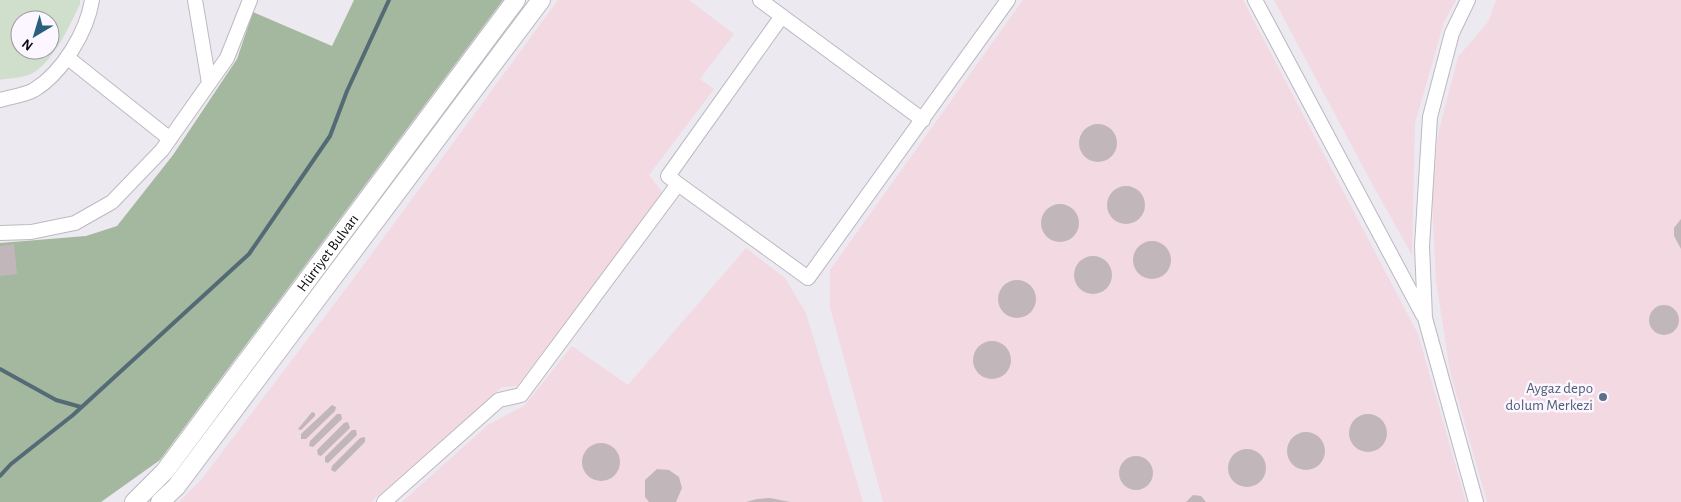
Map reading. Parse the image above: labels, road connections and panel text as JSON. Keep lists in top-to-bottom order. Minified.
{"streets":{"main road":["Hürriyet Bulvarı"]},"places":["Aygaz depo dolum Merkezi"],"north":"bottom left"}
